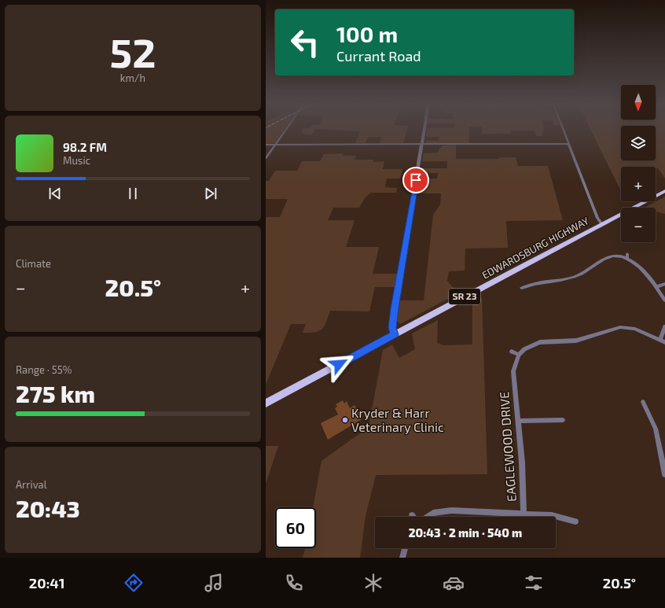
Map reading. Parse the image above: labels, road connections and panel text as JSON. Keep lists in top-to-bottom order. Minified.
{"streets":{"main road":["EDWARDSBURG HIGHWAY","SR 23"],"street":["EAGLEWOOD DRIVE"]},"places":["Kryder & Harr Veterinary Clinic"],"north":"bottom","page":{"tile":[["52","km/h"],"Climate",["Range · 55%","275 km"],["Arrival","20:43"]],"turn":["100 m","Currant Road"],"map_buttons":["+","−"],"song":["98.2 FM","Music"],"heat":["−","20.5°","+"],"limit":"60","trip":"20:43 · 2 min · 540 m","tabs":["20:41","20.5°"]}}
